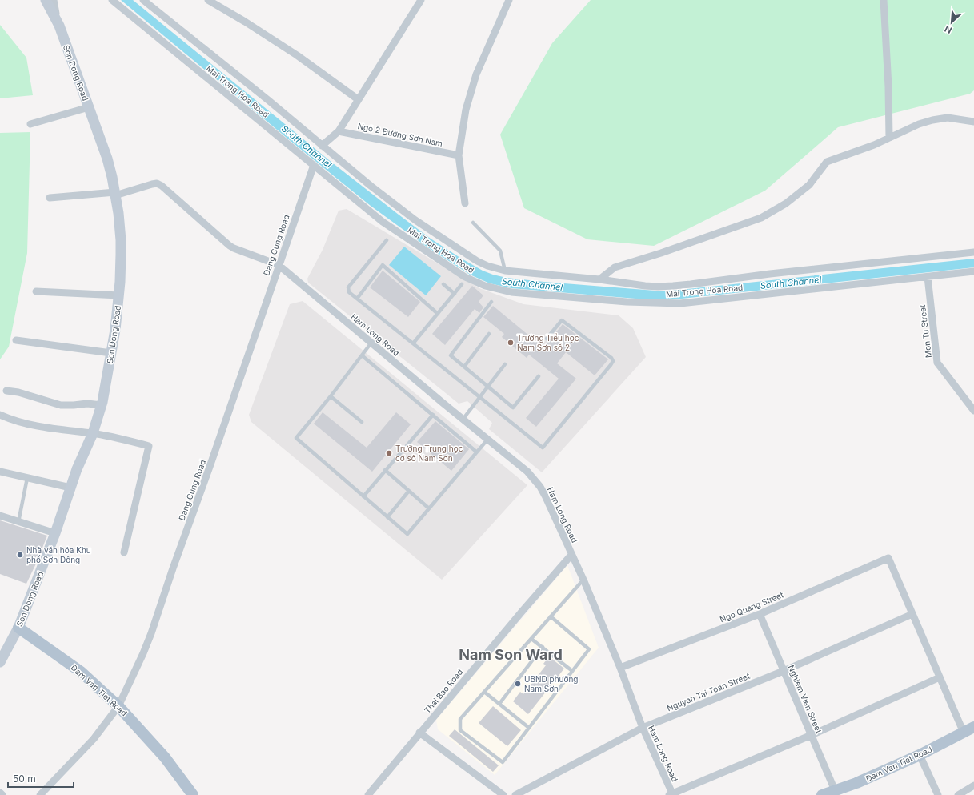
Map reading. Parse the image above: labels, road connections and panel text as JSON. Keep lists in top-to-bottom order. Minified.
{"streets":{"main road":["Son Dong Road","Dam Van Tiet Road"],"street":["Mai Trong Hoa Road","Ngõ 2 Đường Sơn Nam","Dang Cung Road","Mon Tu Street","Ham Long Road","Ngo Quang Street","Thai Bao Road","Nguyen Tai Toan Street","Nghiem Vien Street"]},"crossings":[["Son Dong Road","Ham Long Road"],["Son Dong Road","Dam Van Tiet Road"],["Mai Trong Hoa Road","Dang Cung Road"],["Mai Trong Hoa Road","Mon Tu Street"],["Dang Cung Road","Ham Long Road"],["Dang Cung Road","Dam Van Tiet Road"],["Ham Long Road","Ngo Quang Street"],["Ham Long Road","Thai Bao Road"],["Ham Long Road","Nguyen Tai Toan Street"],["Ngo Quang Street","Nguyen Tai Toan Street"],["Ngo Quang Street","Nghiem Vien Street"],["Dam Van Tiet Road","Nghiem Vien Street"],["Nguyen Tai Toan Street","Nghiem Vien Street"]],"districts":["Nam Son Ward"],"water":["South Channel"],"places":["Trường Tiểu học Nam Sơn số 2","Trường Trung học cơ sở Nam Sơn","Nhà văn hóa Khu phố Sơn Đông","UBND phường Nam Sơn"],"scale_bar":"50 m","north":"bottom left"}
